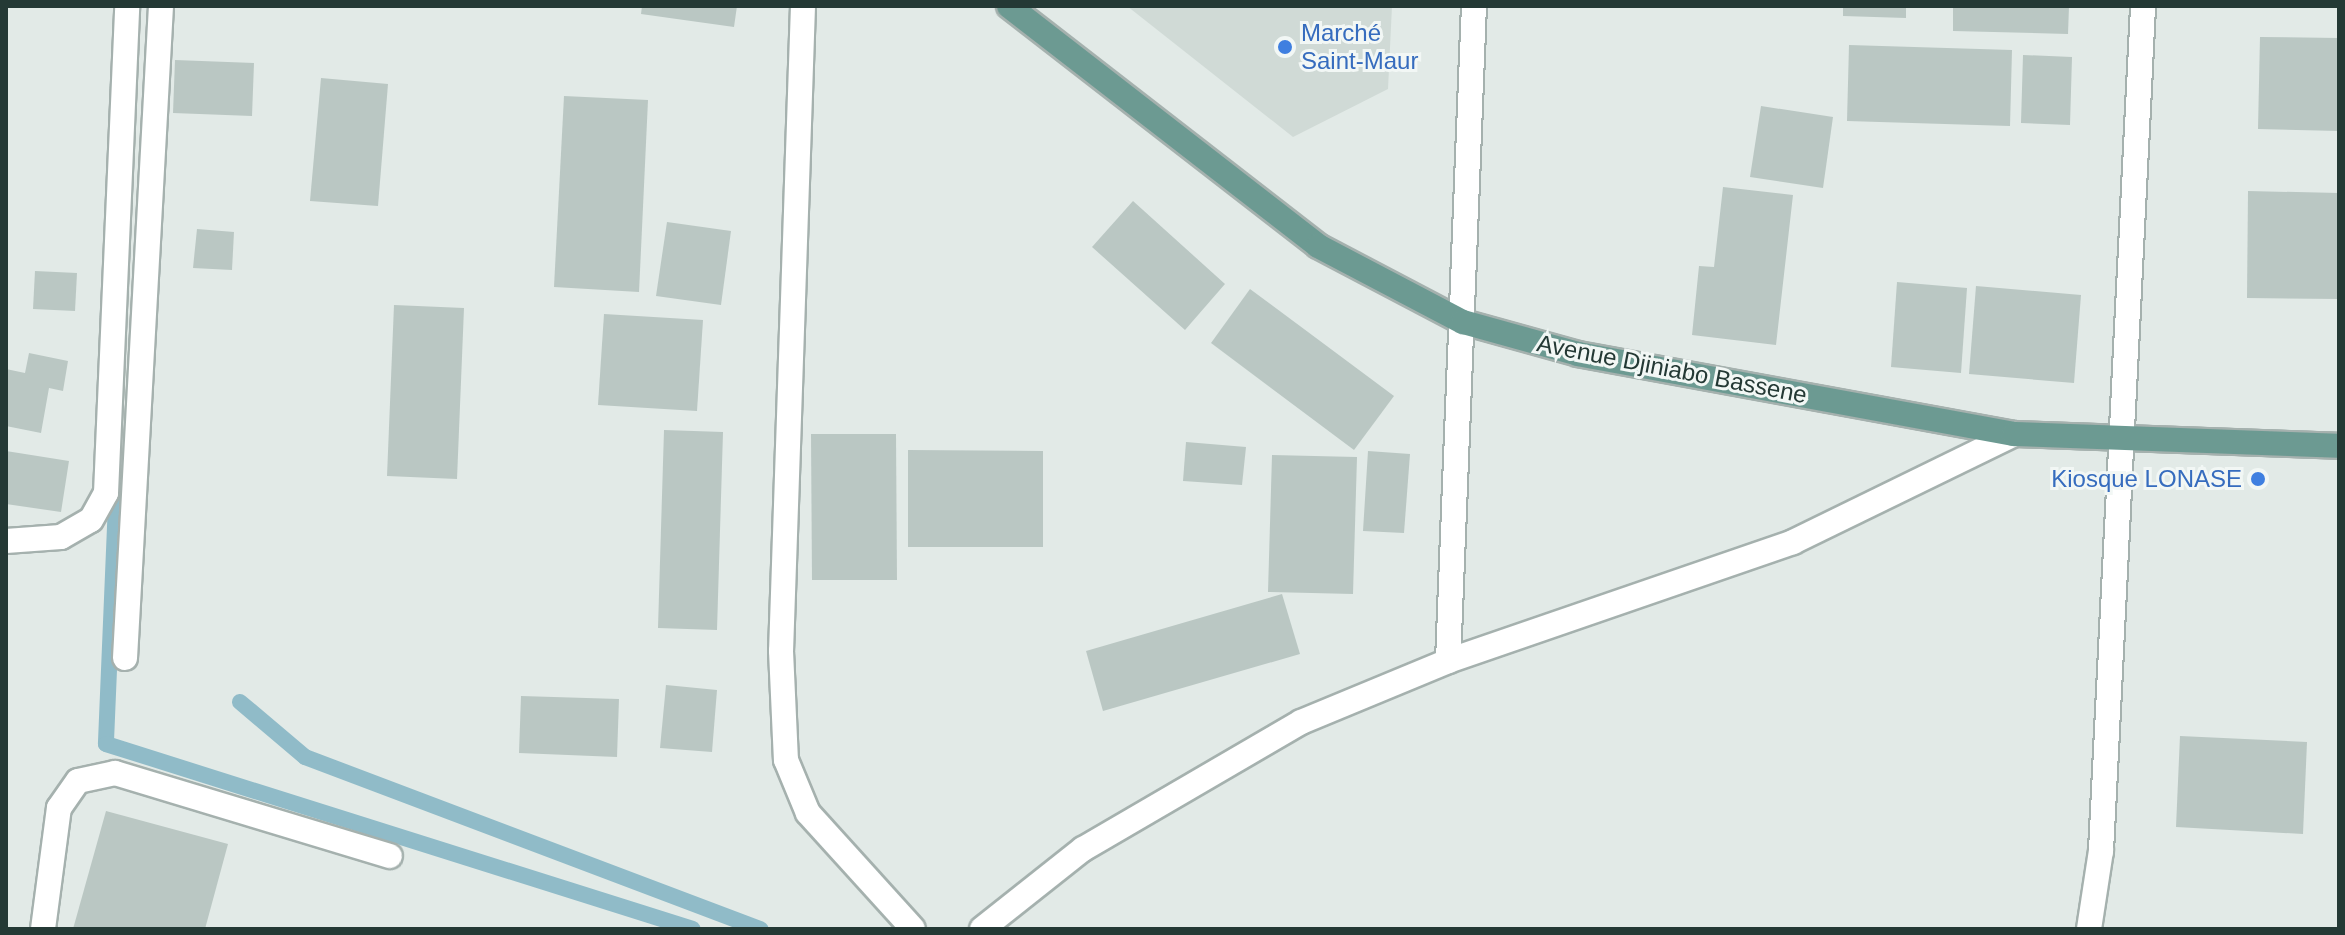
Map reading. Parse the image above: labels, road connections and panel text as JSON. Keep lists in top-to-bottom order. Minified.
{"streets":{"main road":["Avenue Djiniabo Bassene"]},"places":["Marché Saint-Maur","Kiosque LONASE"]}
